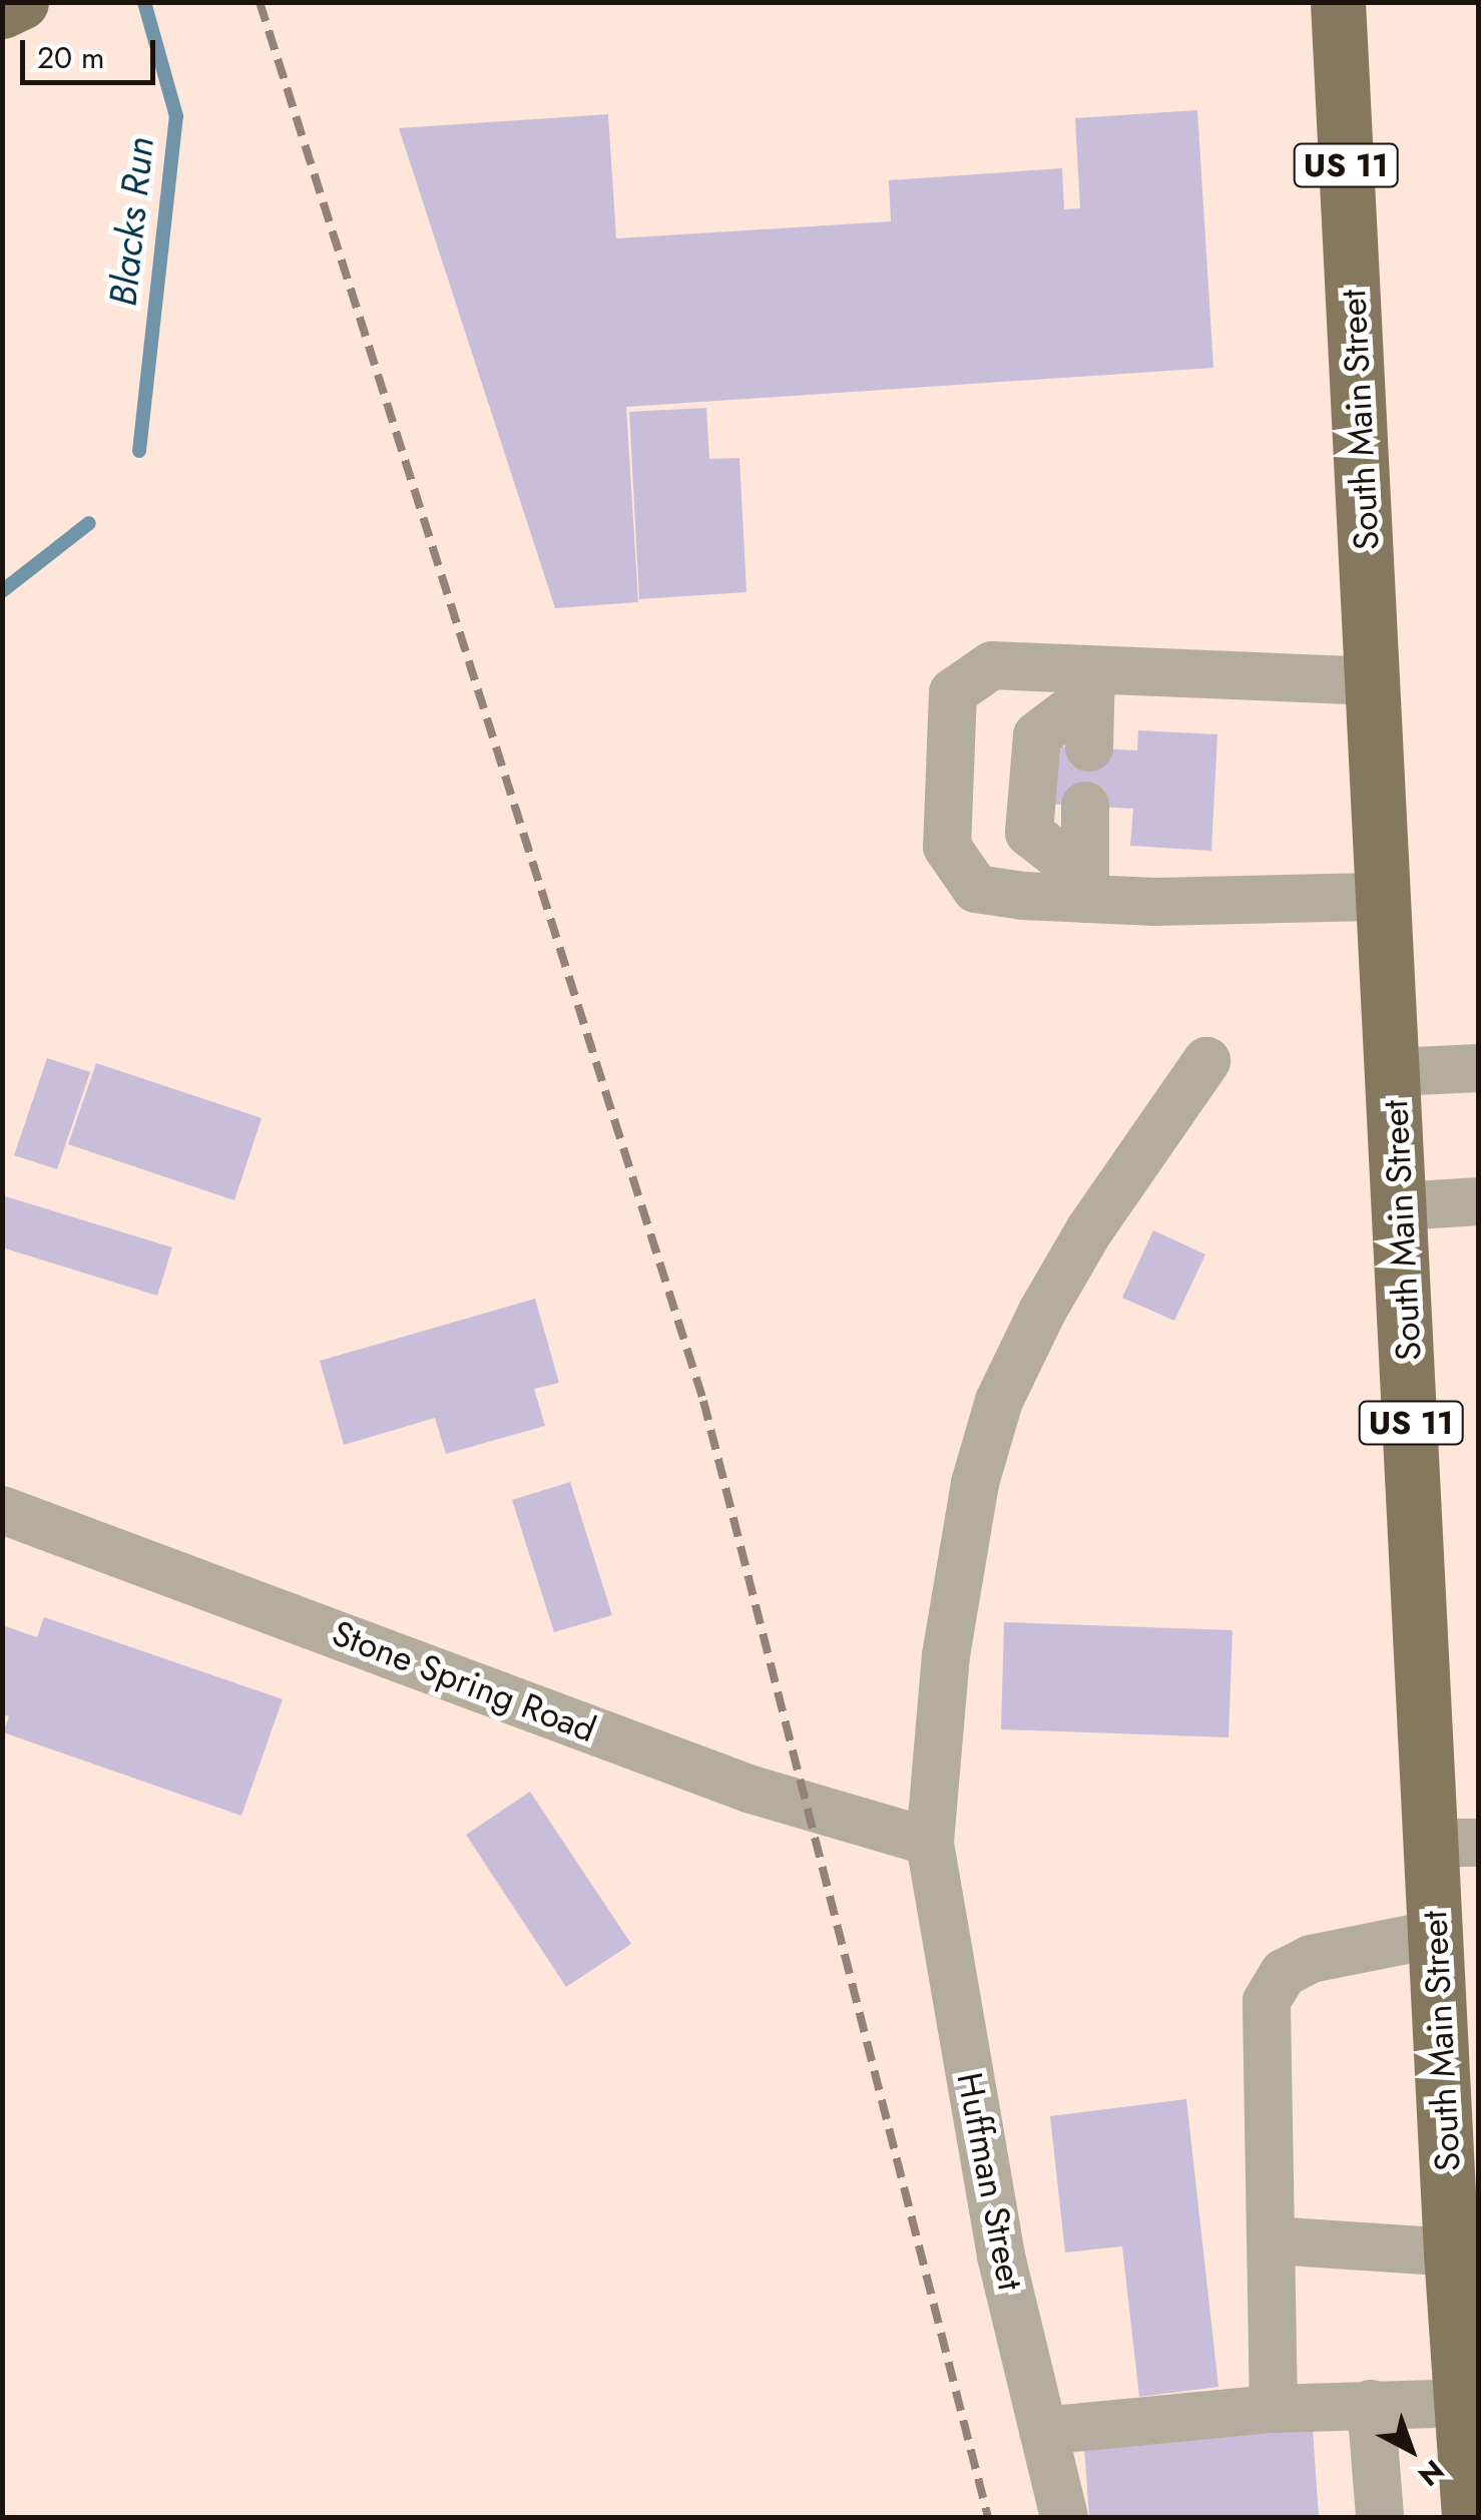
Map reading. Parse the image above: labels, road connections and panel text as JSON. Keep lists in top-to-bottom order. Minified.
{"streets":{"main road":["US 11","South Main Street"],"street":["Stone Spring Road","Huffman Street"]},"crossings":[["Stone Spring Road","Huffman Street"]],"water":["Blacks Run"],"scale_bar":"20 m","north":"bottom right"}
